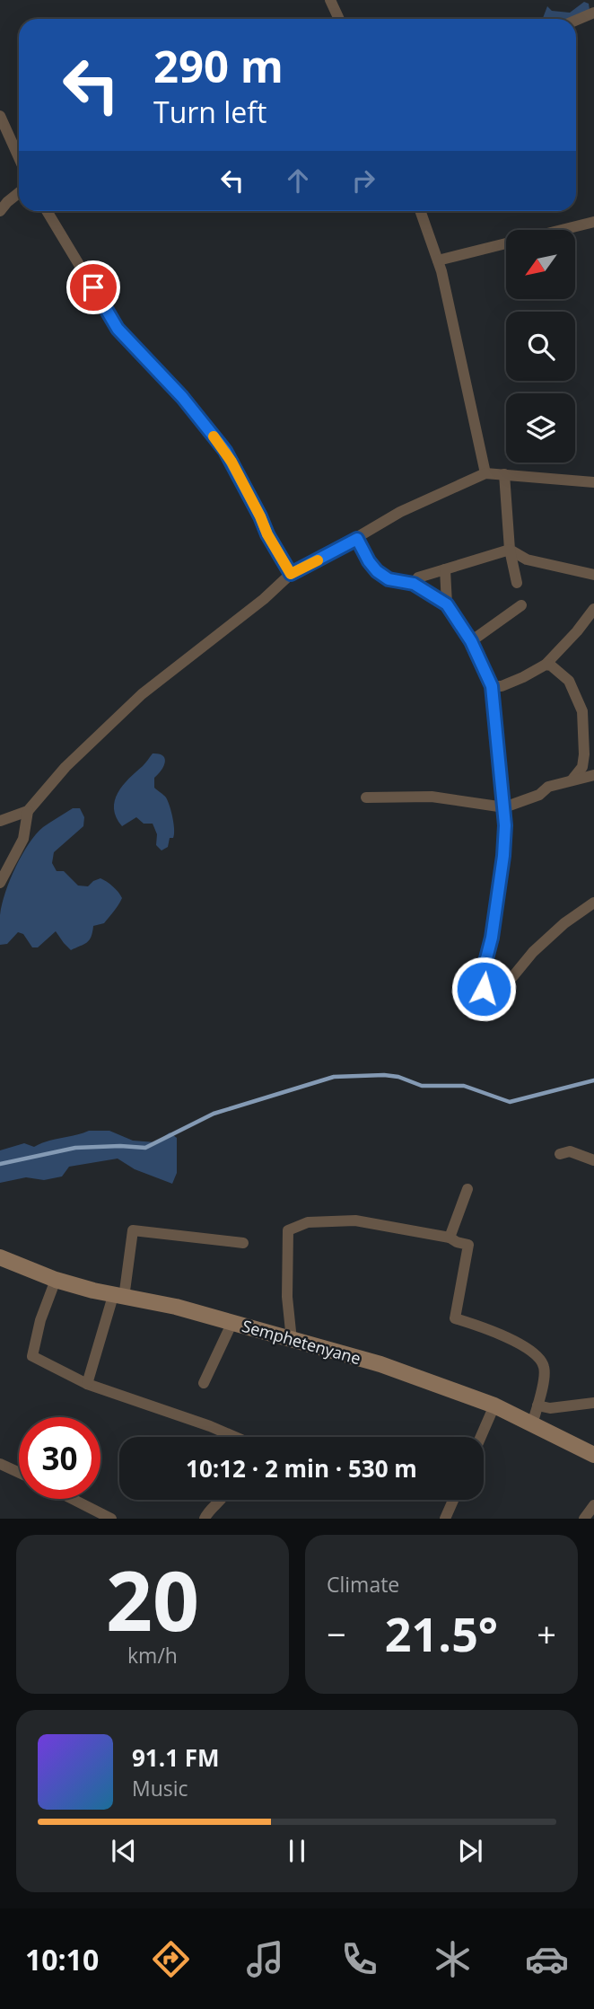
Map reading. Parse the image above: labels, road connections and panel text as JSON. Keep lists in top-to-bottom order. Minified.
{"streets":{"main road":["Semphetenyane"]},"north":"bottom left","page":{"turn":["290 m","Turn left"],"limit":"30","trip":"10:12 · 2 min · 530 m","tile":[["20","km/h"],"Climate"],"heat":["−","21.5°","+"],"song":["91.1 FM","Music"],"tabs":"10:10"}}
